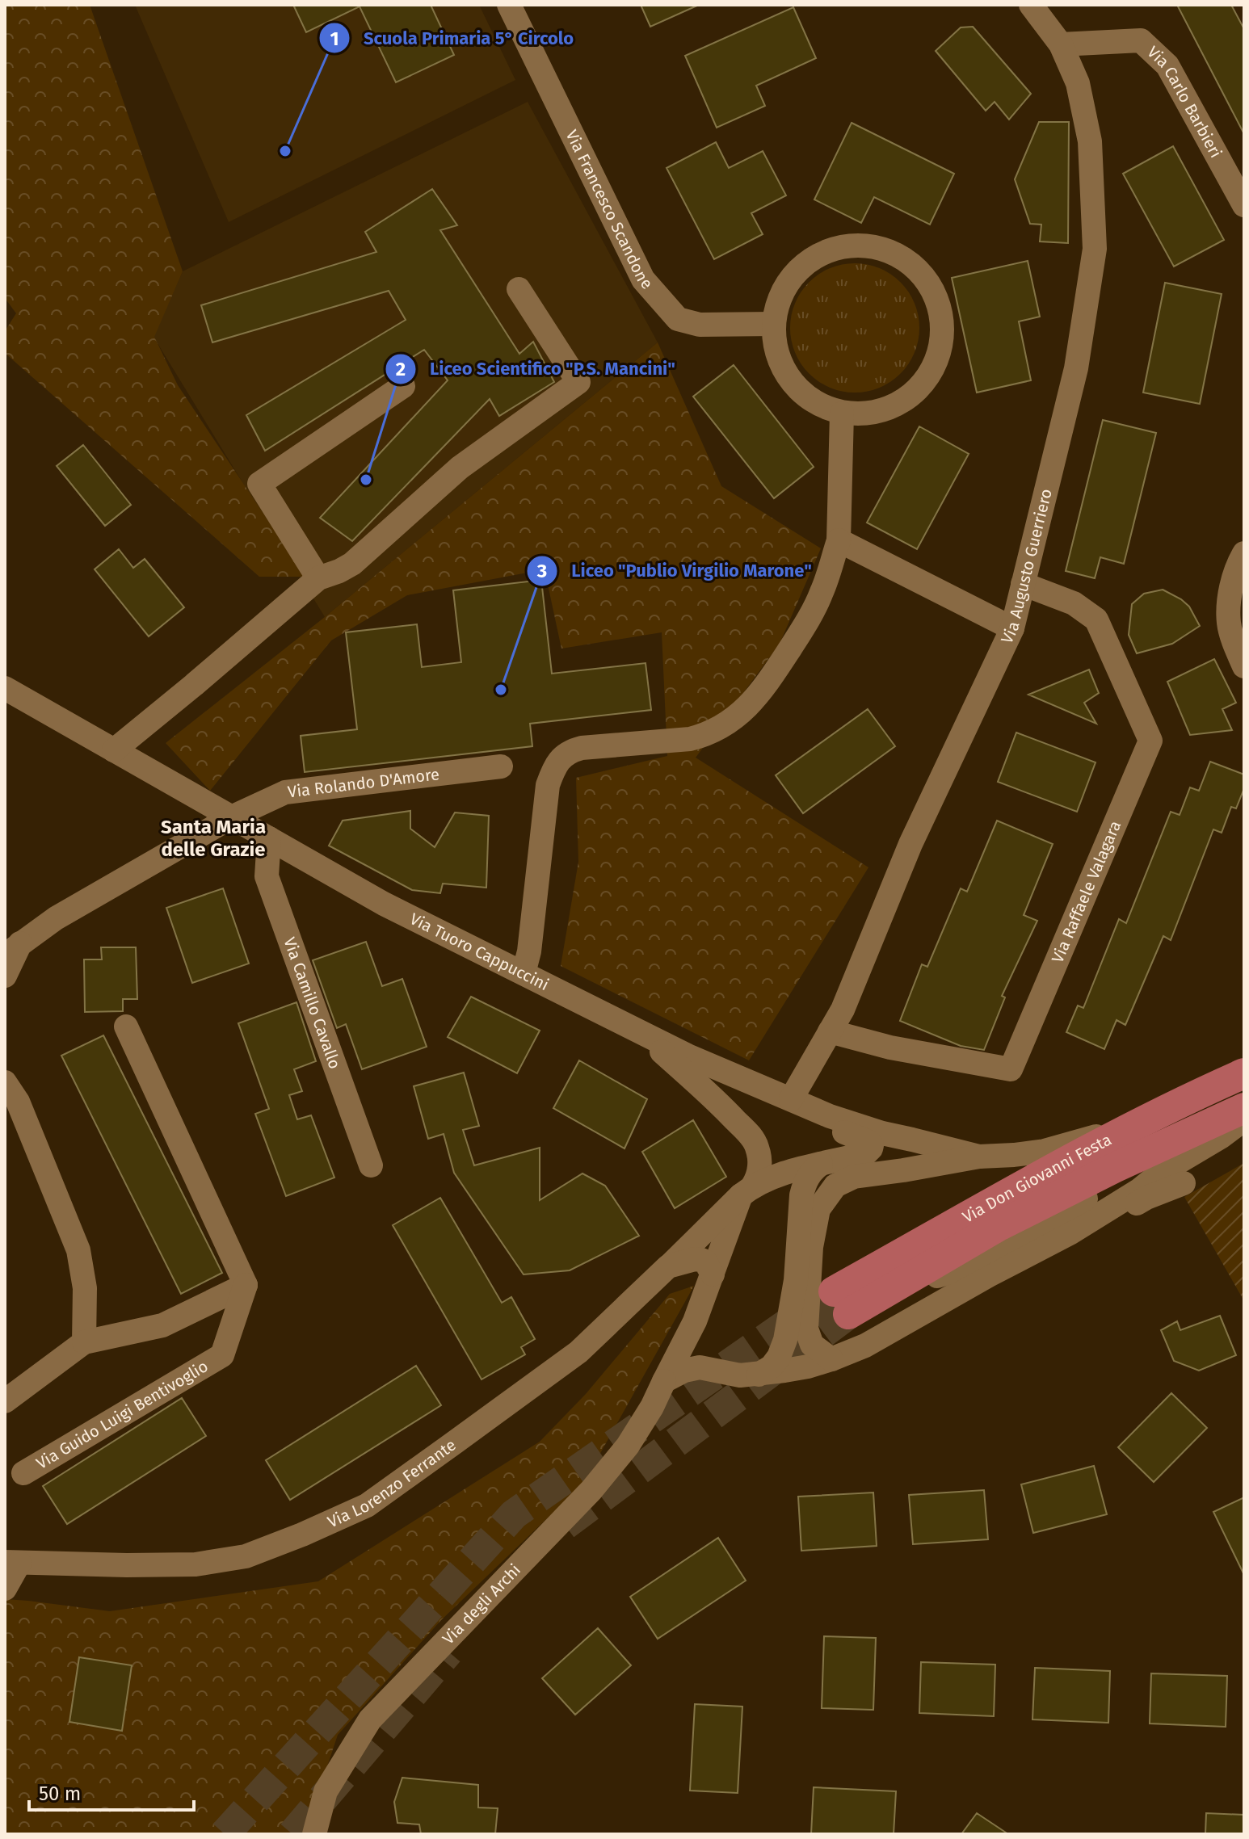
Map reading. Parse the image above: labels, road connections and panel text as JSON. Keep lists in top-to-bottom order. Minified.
{"streets":{"main road":["Via Don Giovanni Festa"],"street":["Via Carlo Barbieri","Via Francesco Scandone","Via Augusto Guerriero","Via Rolando D'Amore","Via Raffaele Valagara","Via Tuoro Cappuccini","Via Camillo Cavallo","Via Guido Luigi Bentivoglio","Via Lorenzo Ferrante","Via degli Archi"]},"crossings":[["Via Carlo Barbieri","Via Augusto Guerriero"],["Via Augusto Guerriero","Via Raffaele Valagara"],["Via Augusto Guerriero","Via Tuoro Cappuccini"],["Via Rolando D'Amore","Via Tuoro Cappuccini"],["Via Tuoro Cappuccini","Via Camillo Cavallo"],["Via Tuoro Cappuccini","Via degli Archi"],["Via Lorenzo Ferrante","Via degli Archi"]],"districts":["Santa Maria delle Grazie"],"places":["Scuola Primaria 5° Circolo","Liceo Scientifico \"P.S. Mancini\"","Liceo \"Publio Virgilio Marone\""],"scale_bar":"50 m"}
